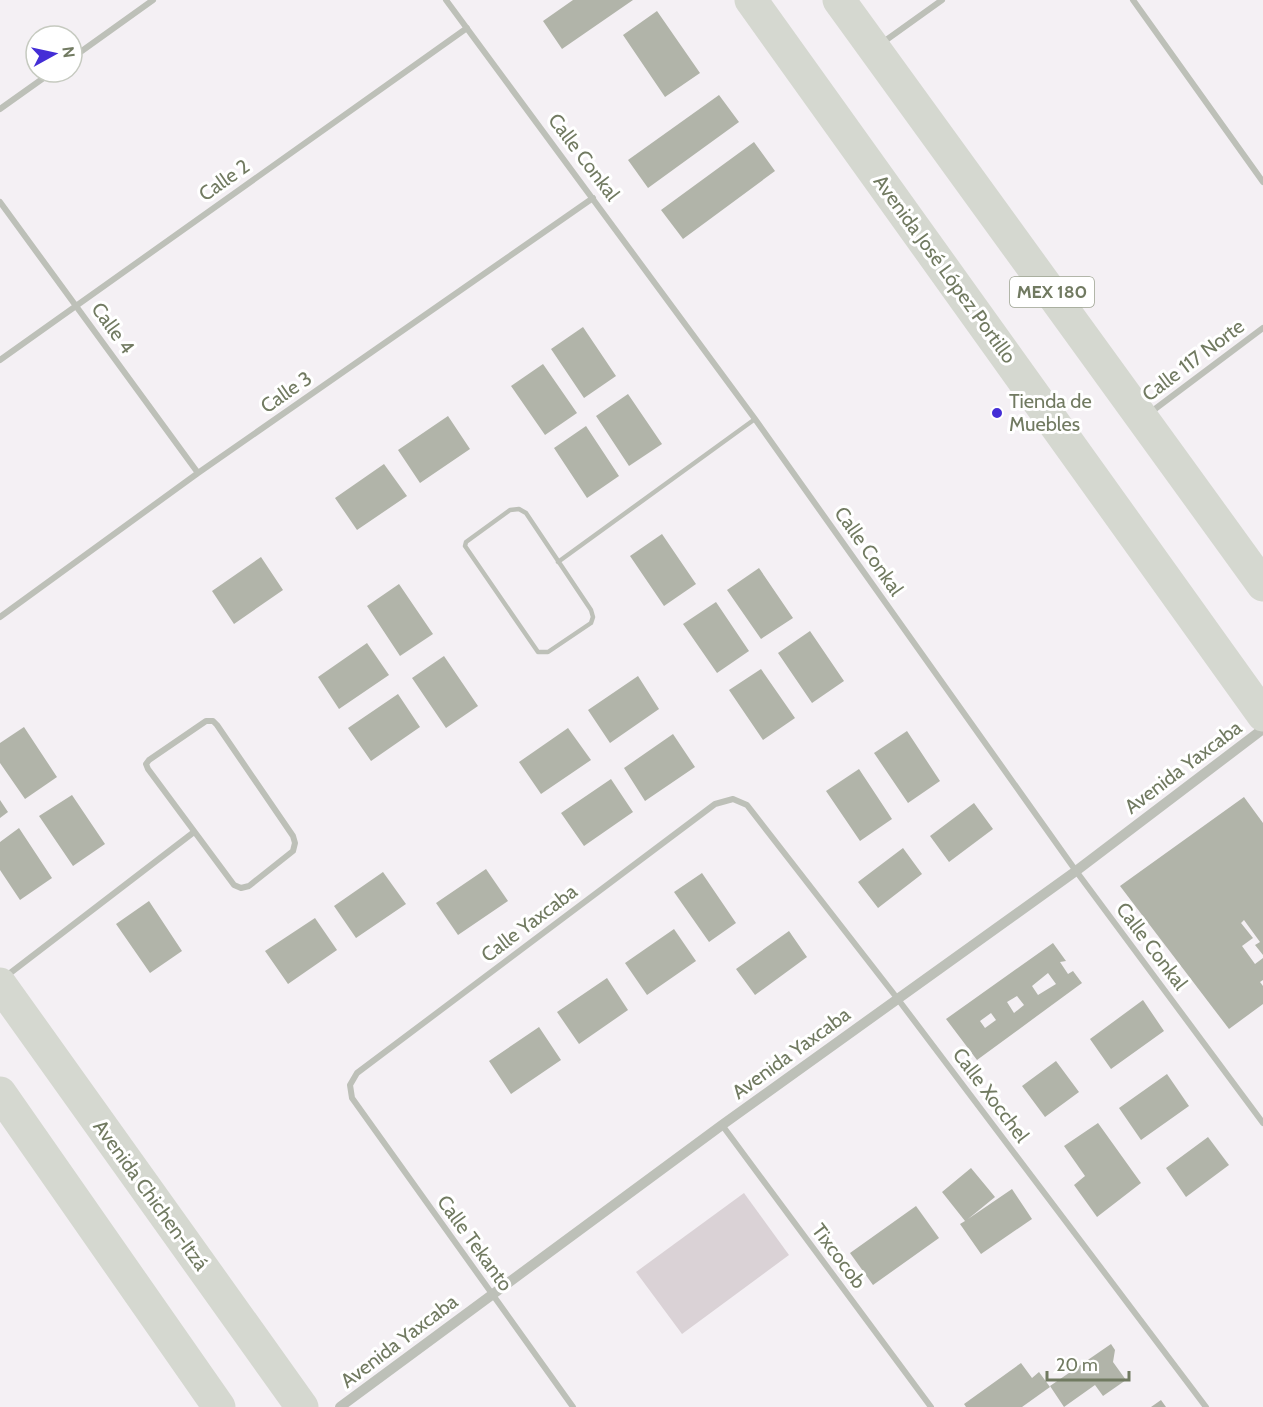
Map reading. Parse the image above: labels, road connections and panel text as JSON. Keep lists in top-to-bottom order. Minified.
{"streets":{"main road":["Avenida José López Portillo","MEX 180","Avenida Chichen-Itzá"],"street":["Calle Conkal","Calle 2","Calle 4","Calle 117 Norte","Calle 3","Avenida Yaxcaba","Calle Yaxcaba","Calle Xocchel","Calle Tekanto","Tixcocob"]},"crossings":[["Calle Conkal","Calle 2"],["Calle Conkal","Calle 3"],["Calle Conkal","Avenida Yaxcaba"],["Calle 2","Calle 4"],["MEX 180","Calle 117 Norte"],["Calle 4","Calle 3"],["Avenida Yaxcaba","Calle Xocchel"],["Avenida Yaxcaba","Calle Tekanto"],["Avenida Yaxcaba","Tixcocob"],["Calle Yaxcaba","Calle Xocchel"],["Calle Yaxcaba","Calle Tekanto"]],"places":["Tienda de Muebles"],"scale_bar":"20 m","north":"right"}
